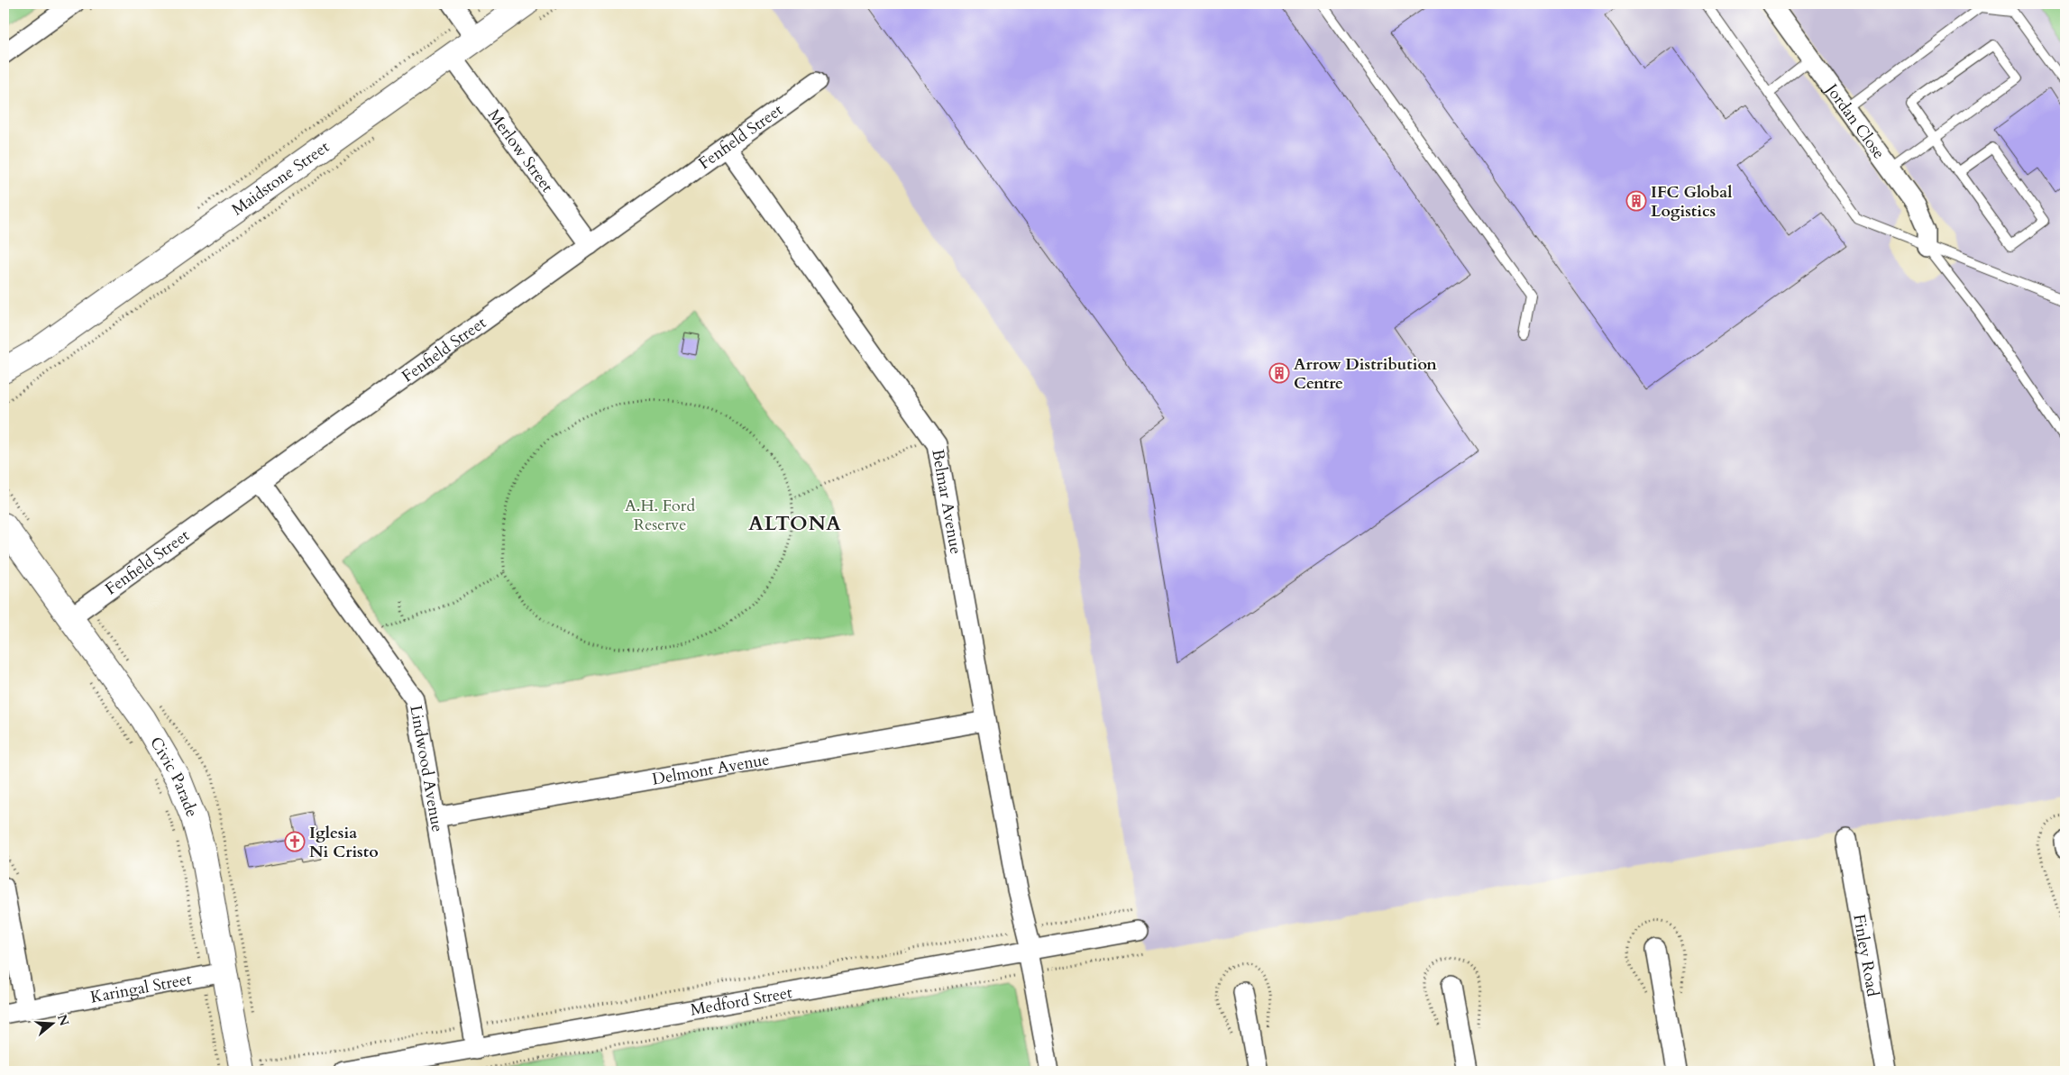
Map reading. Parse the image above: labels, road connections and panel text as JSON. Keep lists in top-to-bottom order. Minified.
{"streets":{"main road":["Maidstone Street","Civic Parade"],"street":["Jordan Close","Fenfield Street","Merlow Street","Belmar Avenue","Lindwood Avenue","Delmont Avenue","Finley Road","Karingal Street","Medford Street"]},"crossings":[["Fenfield Street","Merlow Street"],["Fenfield Street","Belmar Avenue"],["Fenfield Street","Lindwood Avenue"],["Fenfield Street","Civic Parade"],["Merlow Street","Maidstone Street"],["Belmar Avenue","Delmont Avenue"],["Belmar Avenue","Medford Street"],["Lindwood Avenue","Delmont Avenue"],["Lindwood Avenue","Medford Street"],["Civic Parade","Karingal Street"]],"districts":["ALTONA"],"parks":["A.H. Ford Reserve"],"places":{"building":["IFC Global Logistics","Arrow Distribution Centre"],"church":["Iglesia Ni Cristo"]},"north":"right"}
